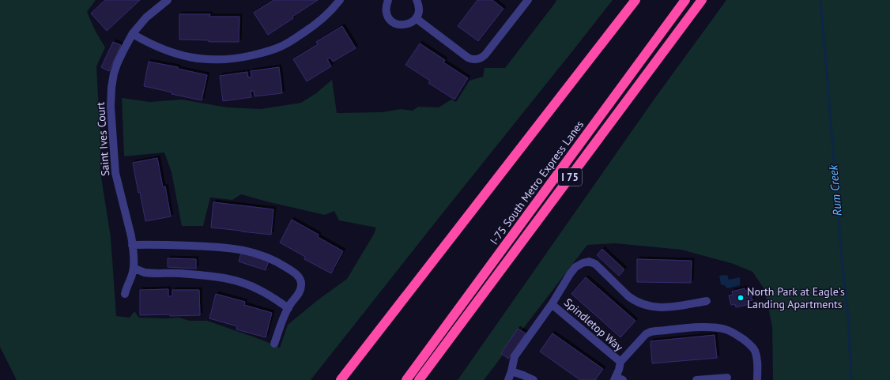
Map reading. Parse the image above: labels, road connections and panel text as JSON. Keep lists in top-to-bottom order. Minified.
{"streets":{"highway":["I 75","I-75 South Metro Express Lanes"],"street":["Saint Ives Court","Spindletop Way"]},"water":["Rum Creek"],"places":["North Park at Eagle's Landing Apartments"]}
